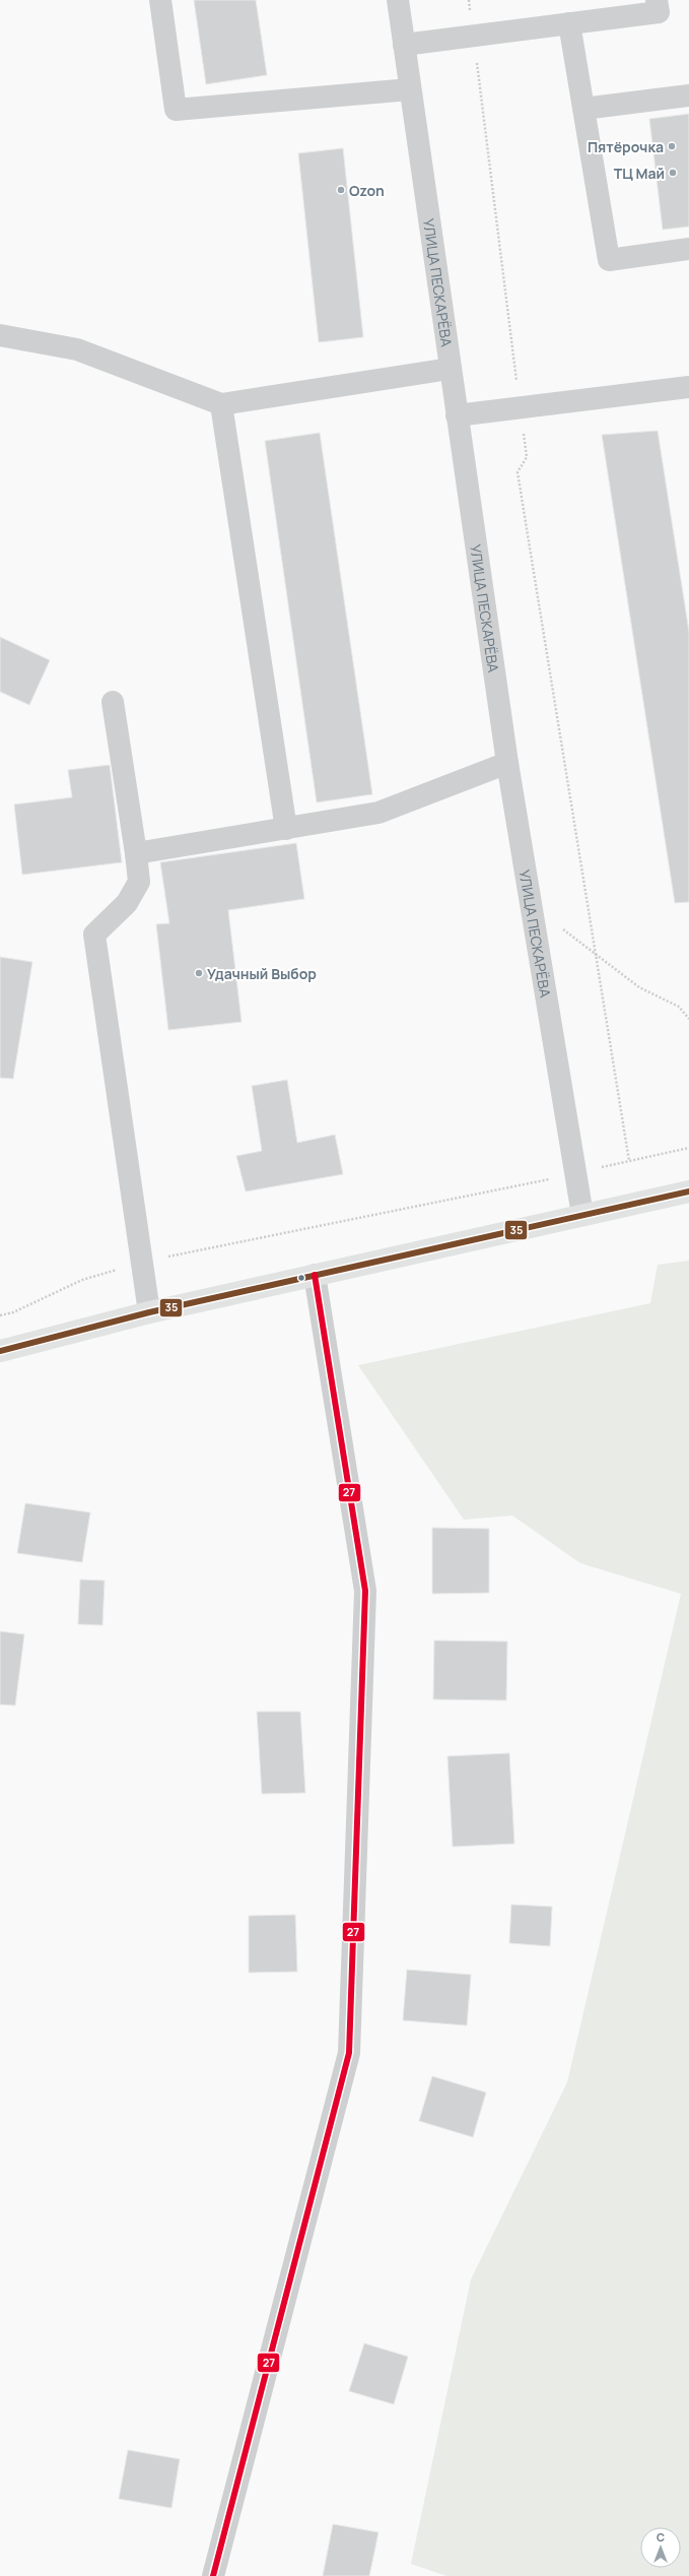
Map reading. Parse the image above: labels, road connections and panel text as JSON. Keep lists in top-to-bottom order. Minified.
{"streets":{"street":["УЛИЦА ПЕСКАРЁВА"]},"places":["Пятёрочка","ТЦ Май","Ozon","Удачный Выбор"],"lines":["transit line 35","transit line 27"],"north":"top"}
